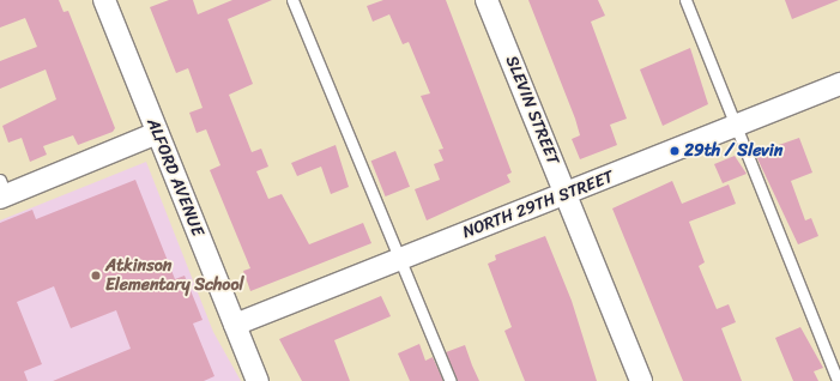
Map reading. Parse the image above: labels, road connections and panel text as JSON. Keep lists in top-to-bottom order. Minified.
{"streets":{"street":["SLEVIN STREET","ALFORD AVENUE","NORTH 29TH STREET"]},"crossings":[["SLEVIN STREET","NORTH 29TH STREET"],["ALFORD AVENUE","NORTH 29TH STREET"]],"places":["29th / Slevin","Atkinson Elementary School"]}
